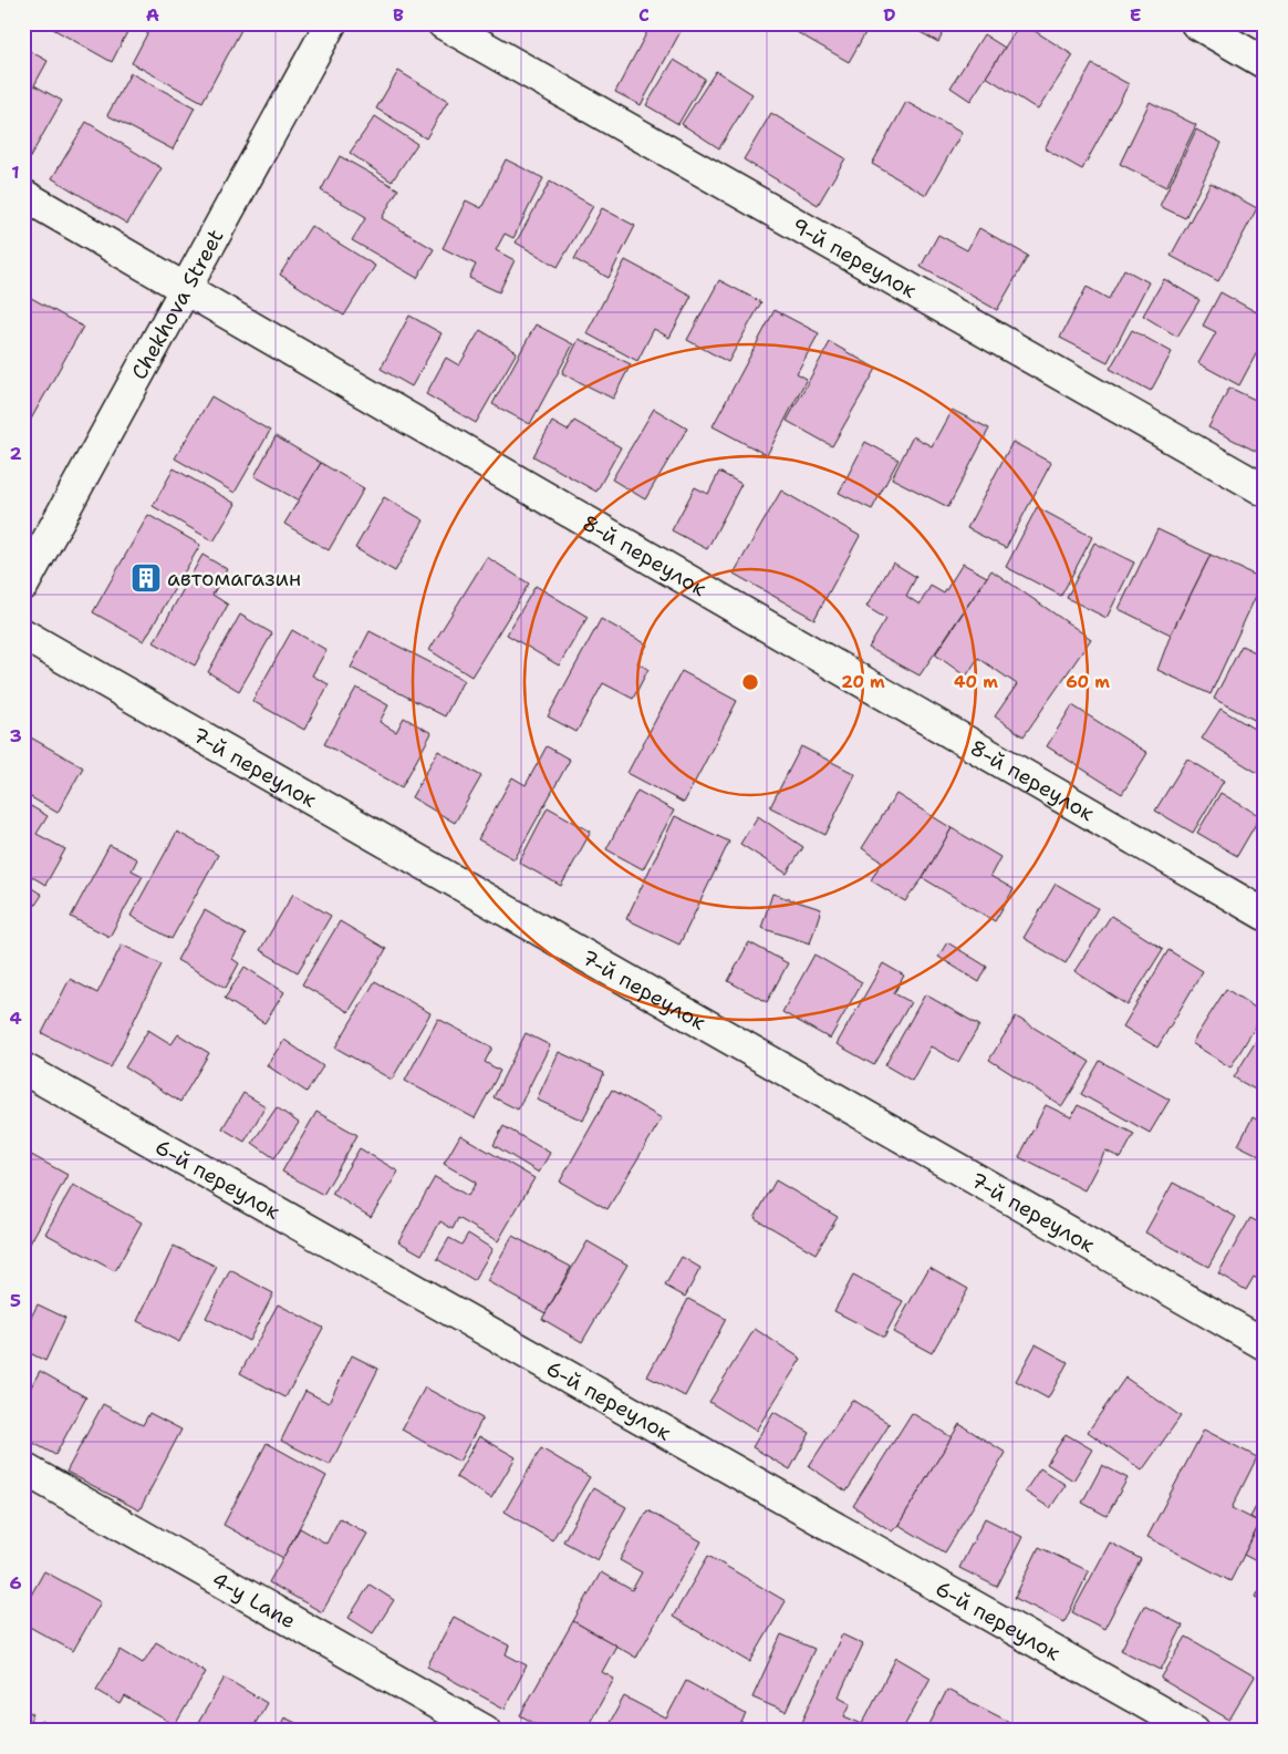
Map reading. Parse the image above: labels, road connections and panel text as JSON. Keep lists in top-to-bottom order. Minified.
{"streets":{"street":["9-й переулок","Chekhova Street","8-й переулок","7-й переулок","6-й переулок","4-y Lane"]},"crossings":[["Chekhova Street","8-й переулок"]],"places":{"building":["автомагазин"]},"grid":{"columns":["A","B","C","D","E"],"rows":["1","2","3","4","5","6"]},"rings":["20 m","40 m","60 m"]}
